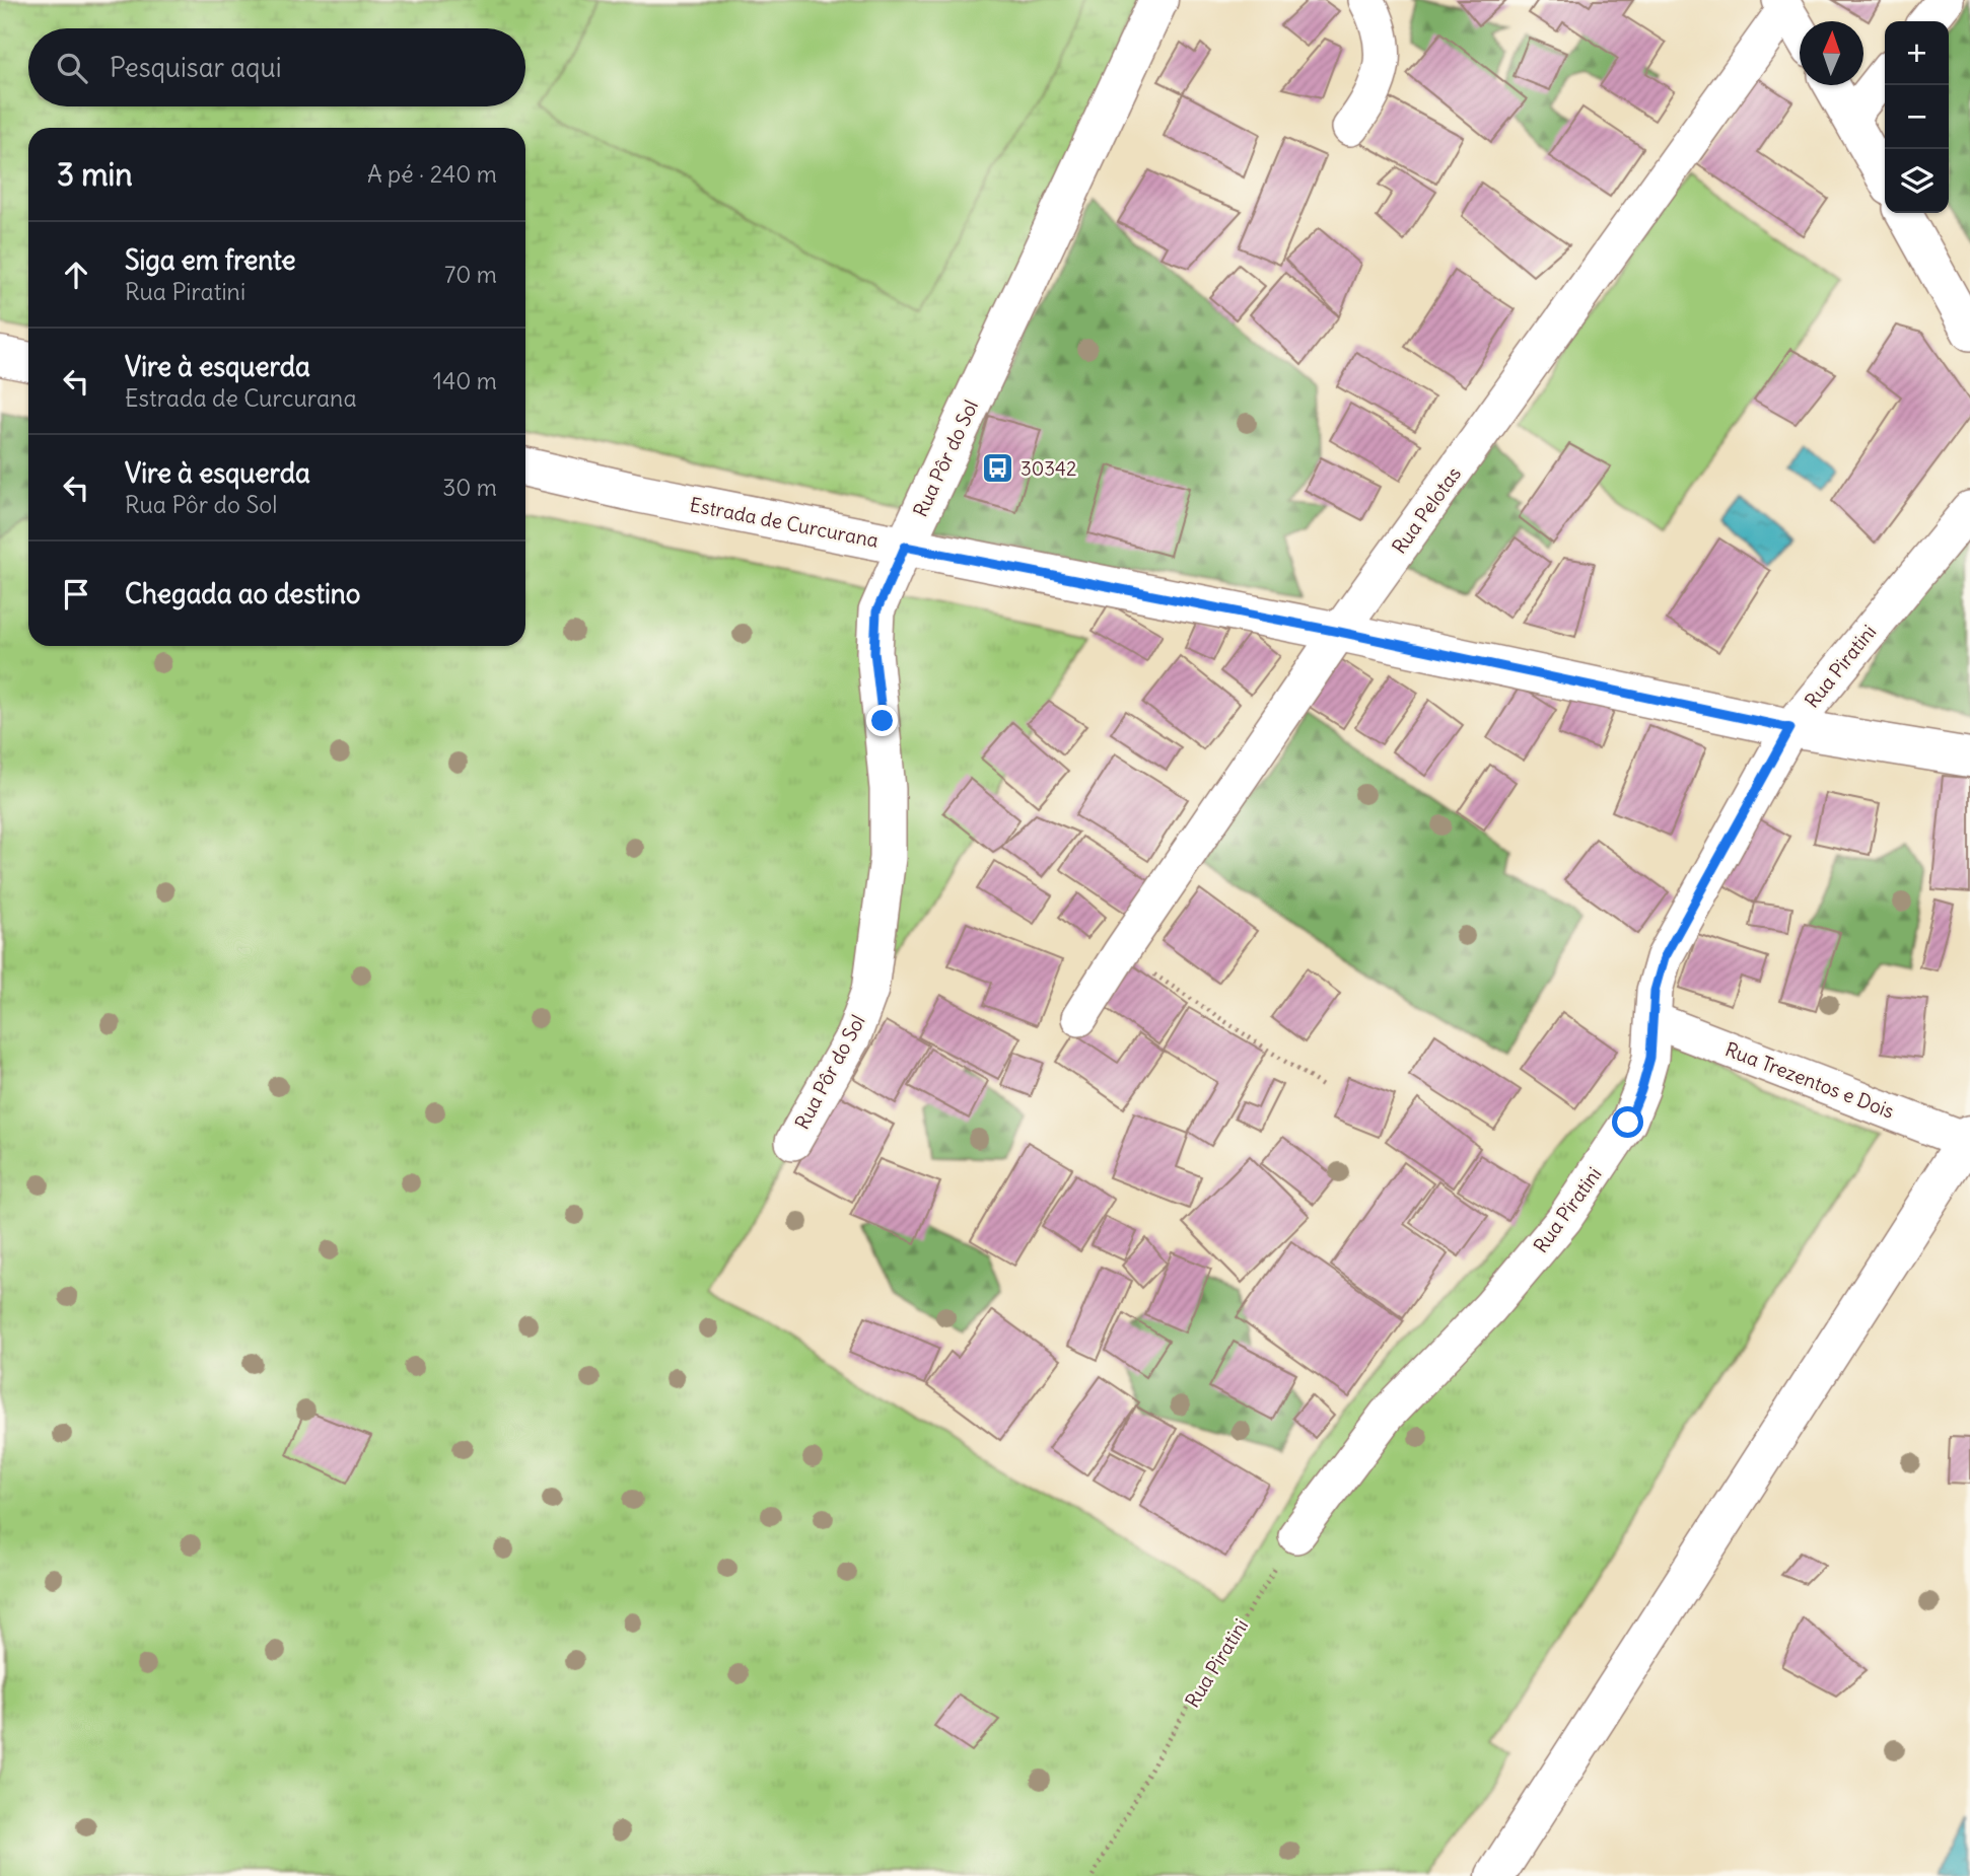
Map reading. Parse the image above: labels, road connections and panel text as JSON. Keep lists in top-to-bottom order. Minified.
{"streets":{"main road":["Rua Pôr do Sol","Estrada de Curcurana"],"street":["Rua Pelotas","Rua Piratini","Rua Trezentos e Dois"]},"crossings":[["Rua Pôr do Sol","Estrada de Curcurana"],["Rua Pelotas","Estrada de Curcurana"],["Estrada de Curcurana","Rua Piratini"],["Rua Piratini","Rua Trezentos e Dois"]],"places":{"bus stop":["30342"]},"north":"top","page":{"map_buttons":["+","−"],"search":"Pesquisar aqui","heading":["3 min","A pé · 240 m"],"list":[["Siga em frente","Rua Piratini","70 m"],["Vire à esquerda","Estrada de Curcurana","140 m"],["Vire à esquerda","Rua Pôr do Sol","30 m"],"Chegada ao destino"]}}
